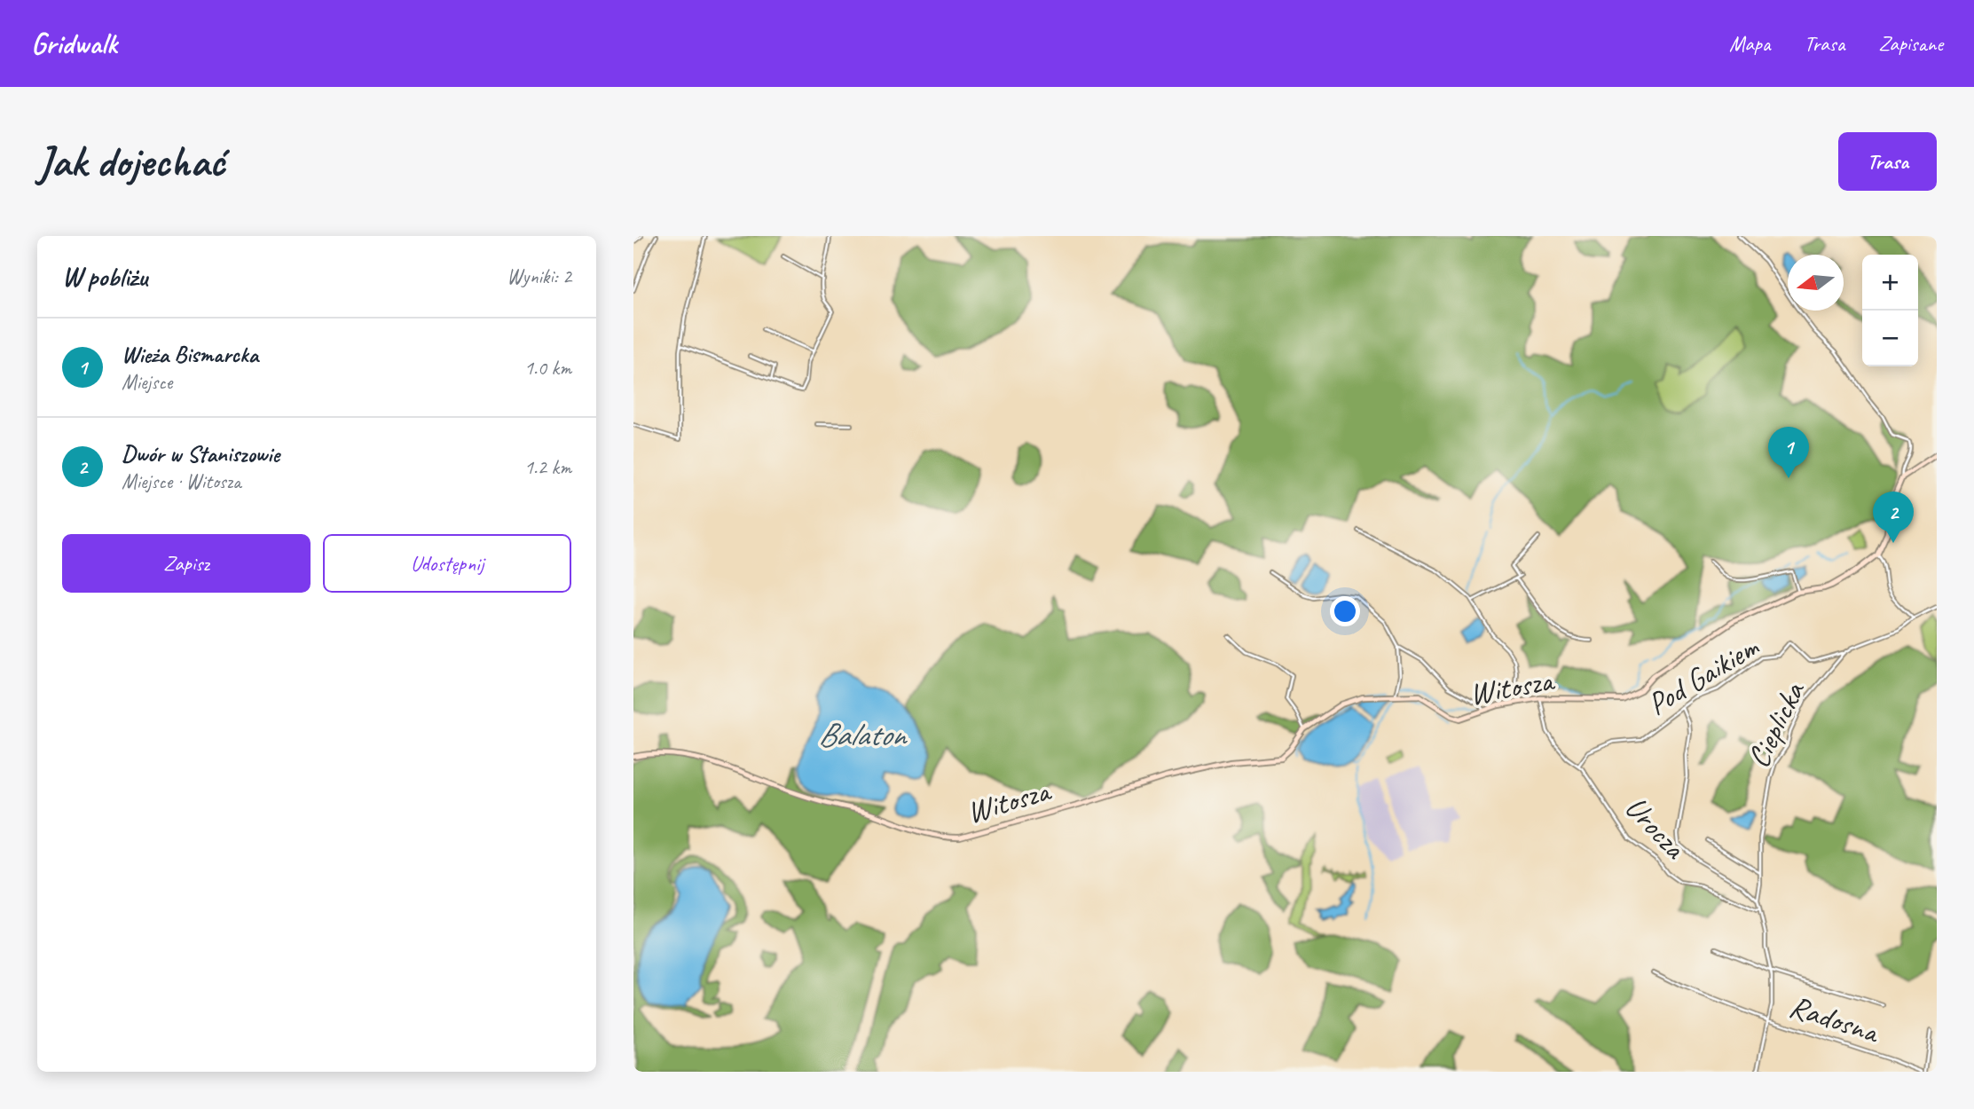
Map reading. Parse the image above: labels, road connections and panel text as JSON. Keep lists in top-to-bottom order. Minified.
{"streets":{"street":["Pod Gaikiem","Witosza","Cieplicka","Urocza","Radosna"]},"crossings":[["Pod Gaikiem","Cieplicka"],["Pod Gaikiem","Urocza"],["Witosza","Urocza"],["Cieplicka","Urocza"],["Cieplicka","Radosna"]],"water":["Balaton"],"north":"left","page":{"header":"Gridwalk","nav":["Mapa","Trasa","Zapisane"],"buttons":["Trasa",["Zapisz","Udostępnij"]],"title":"Jak dojechać","heading":["W pobliżu","Wyniki: 2"],"map_buttons":["+","−"],"list":[{"mark":"1","name":"Wieża Bismarcka","note":"Miejsce","value":"1.0 km"},{"mark":"2","name":"Dwór w Staniszowie","note":"Miejsce · Witosza","value":"1.2 km"}],"pins":["1","2"]}}
